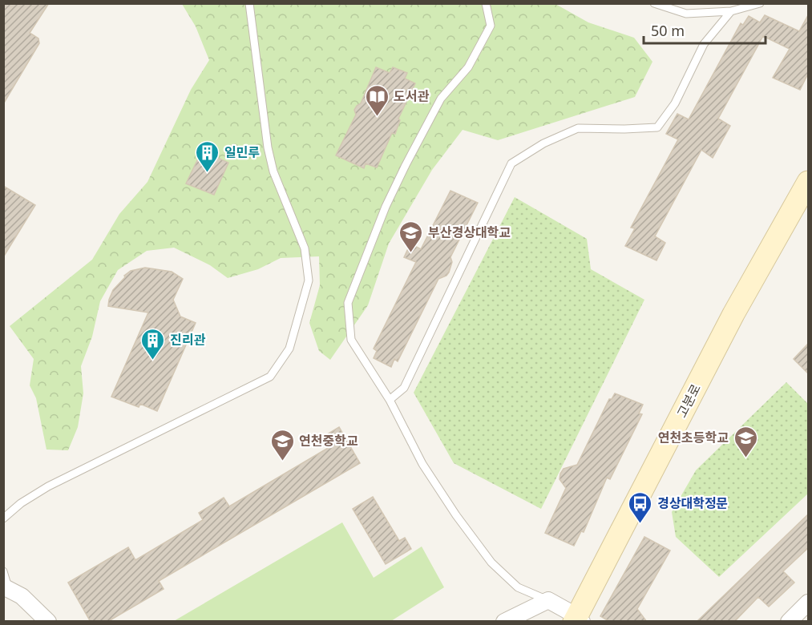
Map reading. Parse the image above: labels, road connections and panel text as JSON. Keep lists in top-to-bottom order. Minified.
{"streets":{"main road":["고분로"]},"places":{"library":["도서관"],"building":["일민루","진리관"],"school or university":["부산경상대학교","연천초등학교","연천중학교"],"bus stop":["경상대학정문"]},"scale_bar":"50 m"}
